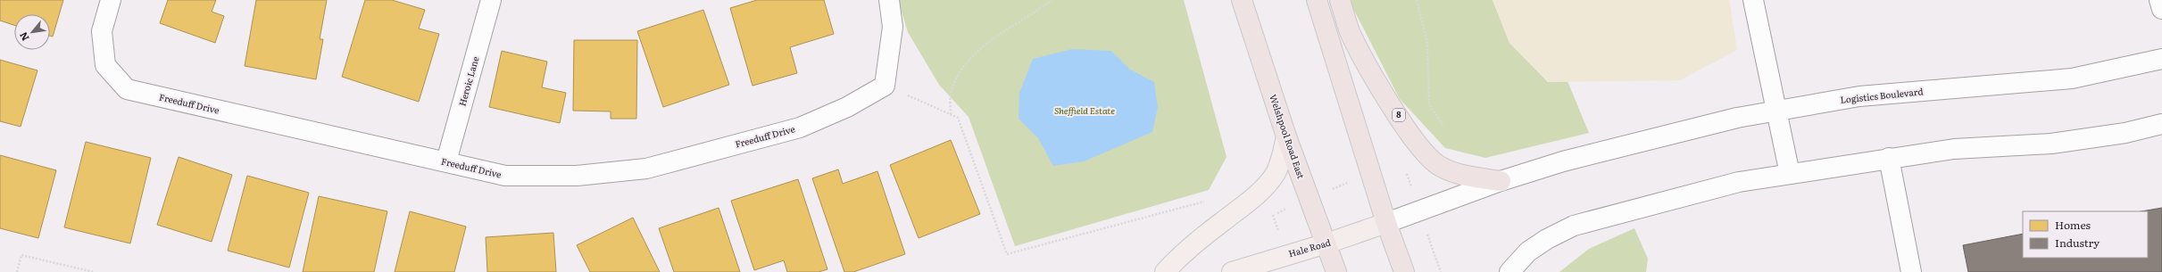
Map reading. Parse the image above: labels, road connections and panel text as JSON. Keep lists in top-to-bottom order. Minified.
{"streets":{"highway":["8","Welshpool Road East"],"main road":["Hale Road"],"street":["Heroic Lane","Logistics Boulevard","Freeduff Drive"]},"crossings":[["Heroic Lane","Freeduff Drive"],["Logistics Boulevard","8"],["Logistics Boulevard","Hale Road"],["Welshpool Road East","Hale Road"]],"parks":["Sheffield Estate"],"legend":["Homes","Industry"],"north":"bottom left"}
